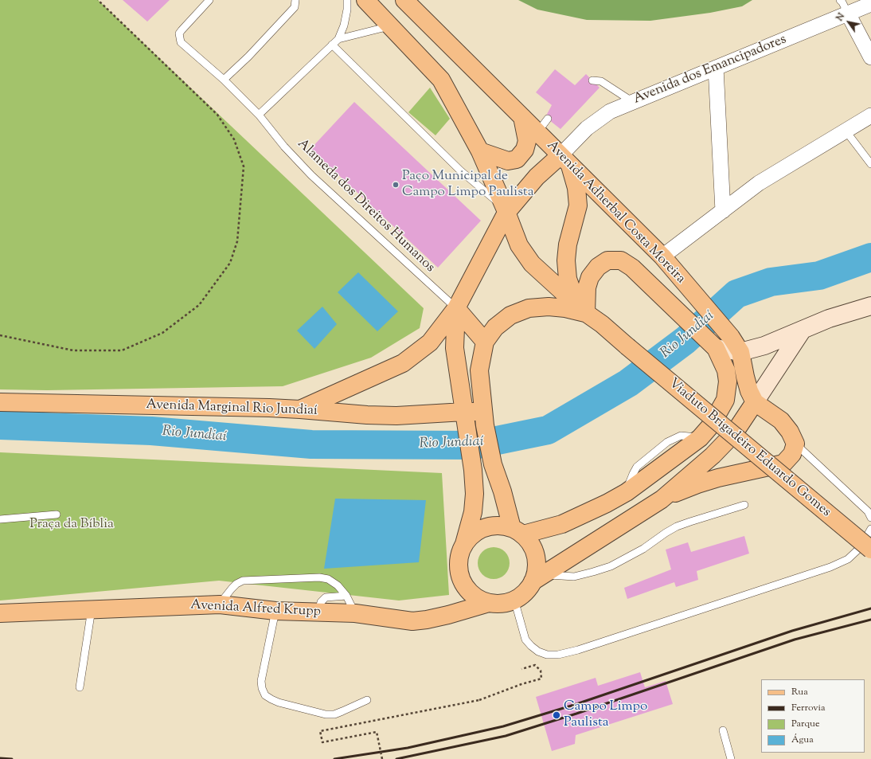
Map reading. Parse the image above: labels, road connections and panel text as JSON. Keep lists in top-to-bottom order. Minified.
{"streets":{"main road":["Avenida Adherbal Costa Moreira","Avenida Marginal Rio Jundiaí","Viaduto Brigadeiro Eduardo Gomes","Avenida Alfred Krupp"],"street":["Avenida dos Emancipadores"],"lane":["Alameda dos Direitos Humanos"]},"crossings":[["Avenida dos Emancipadores","Avenida Adherbal Costa Moreira"]],"water":["Rio Jundiaí"],"parks":["Praça da Bíblia"],"places":["Paço Municipal de Campo Limpo Paulista","Campo Limpo Paulista"],"legend":["Rua","Ferrovia","Parque","Água"],"north":"top left"}
